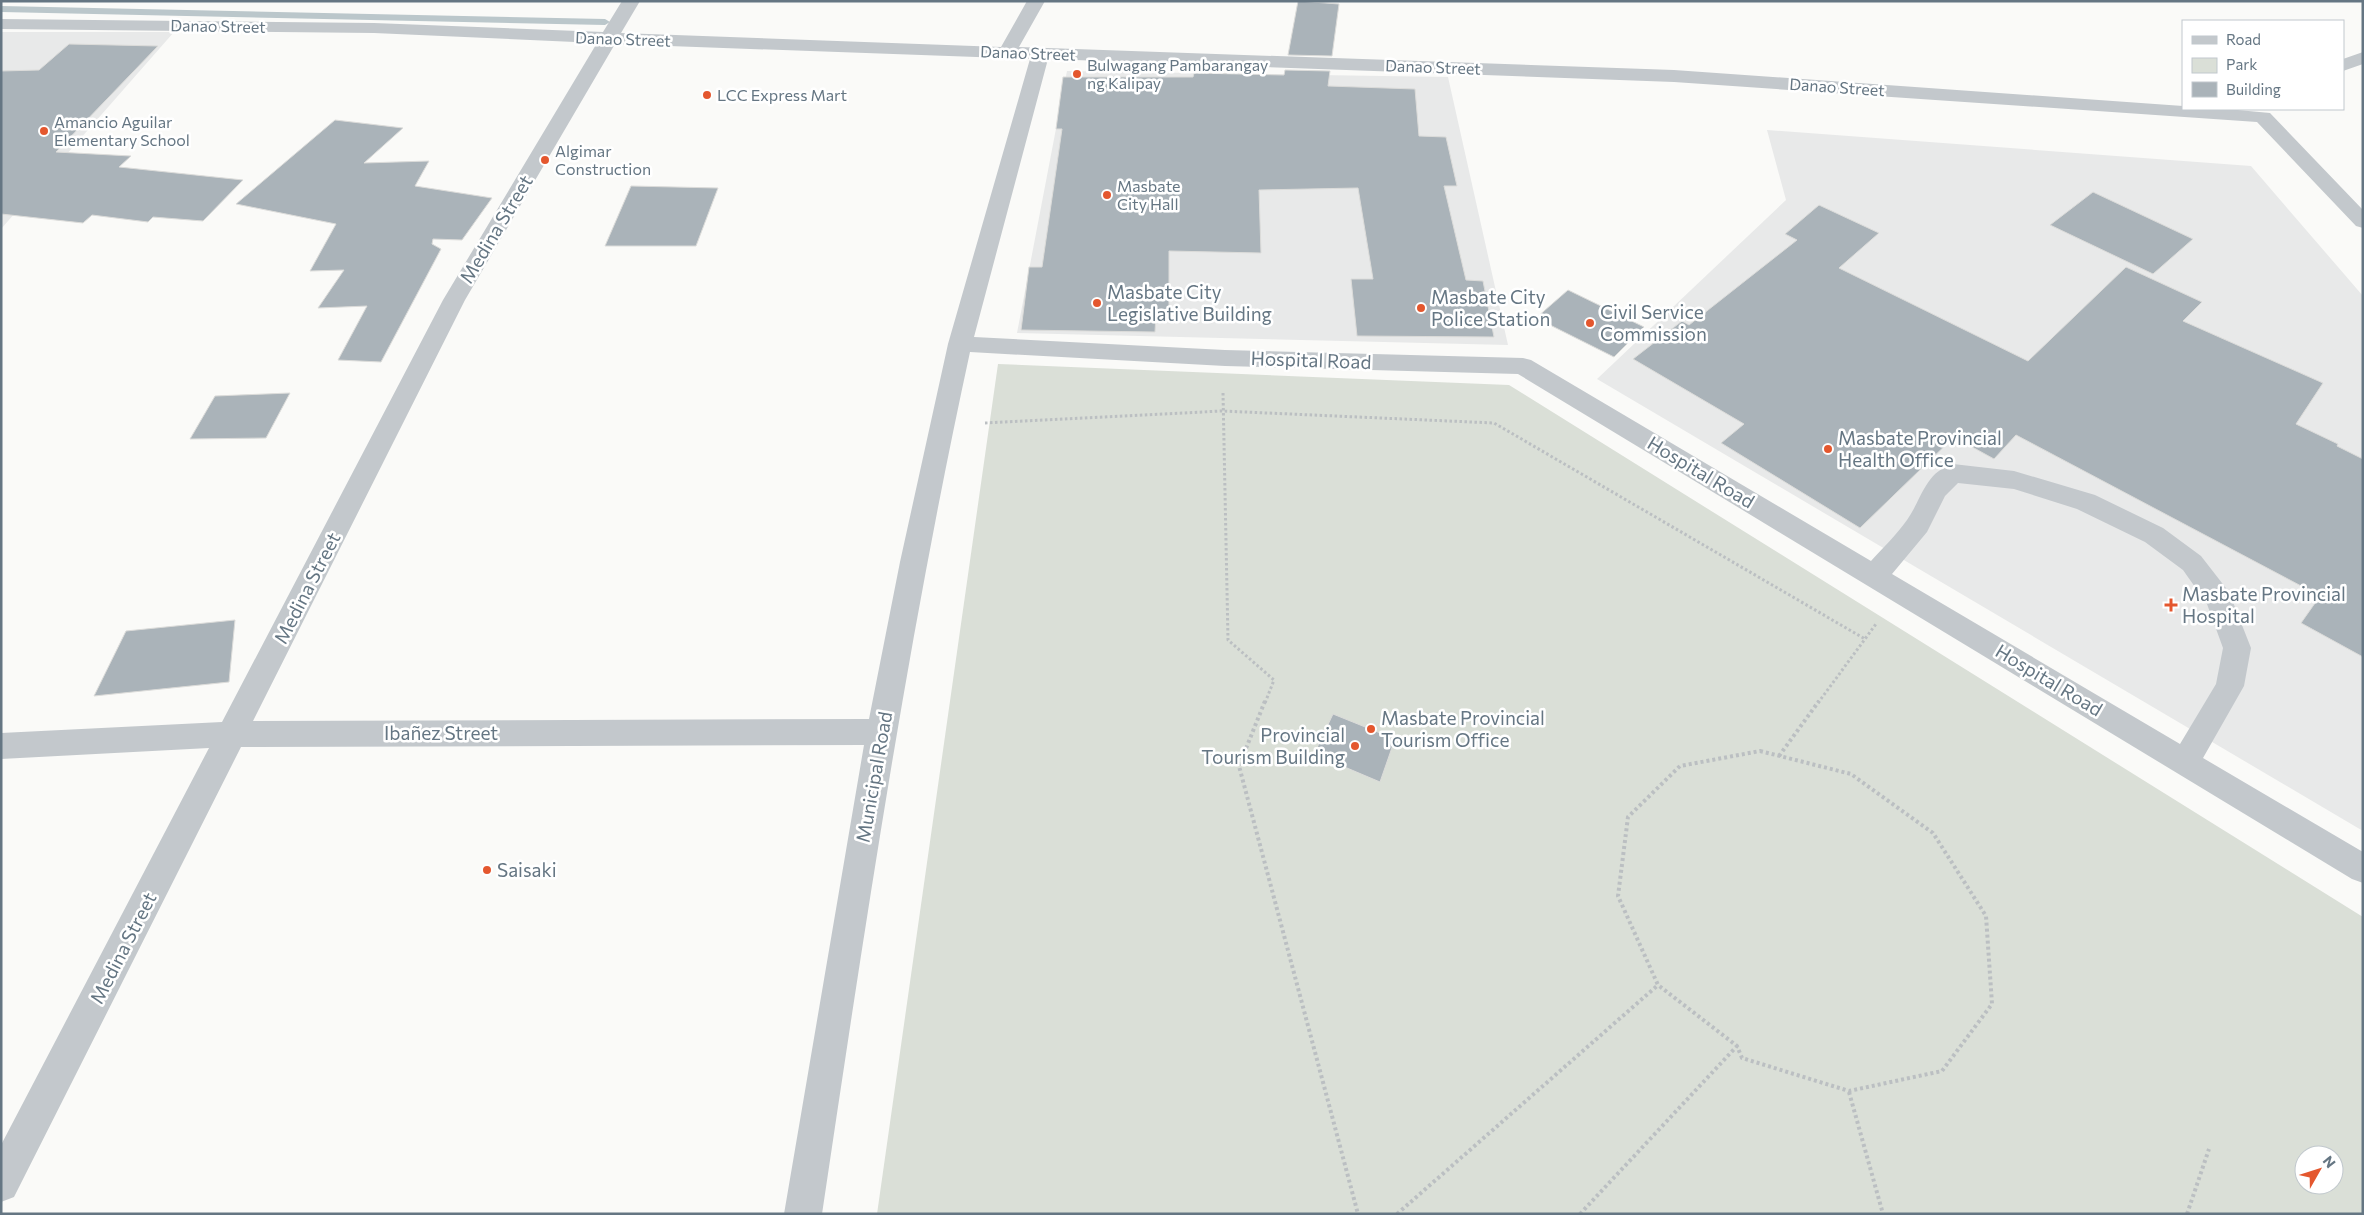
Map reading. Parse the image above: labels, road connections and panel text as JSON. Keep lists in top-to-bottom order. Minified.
{"streets":{"street":["Danao Street","Medina Street","Hospital Road","Ibañez Street","Municipal Road"]},"crossings":[["Danao Street","Medina Street"],["Danao Street","Municipal Road"],["Medina Street","Ibañez Street"],["Hospital Road","Municipal Road"],["Ibañez Street","Municipal Road"]],"places":{"other":["Bulwagang Pambarangay ng Kalipay","LCC Express Mart","Amancio Aguilar Elementary School","Algimar Construction","Masbate City Hall","Masbate City Legislative Building","Masbate City Police Station","Civil Service Commission","Masbate Provincial Health Office","Masbate Provincial Tourism Office","Provincial Tourism Building","Saisaki"],"health":["Masbate Provincial Hospital"]},"legend":["Road","Park","Building"],"north":"top right"}
